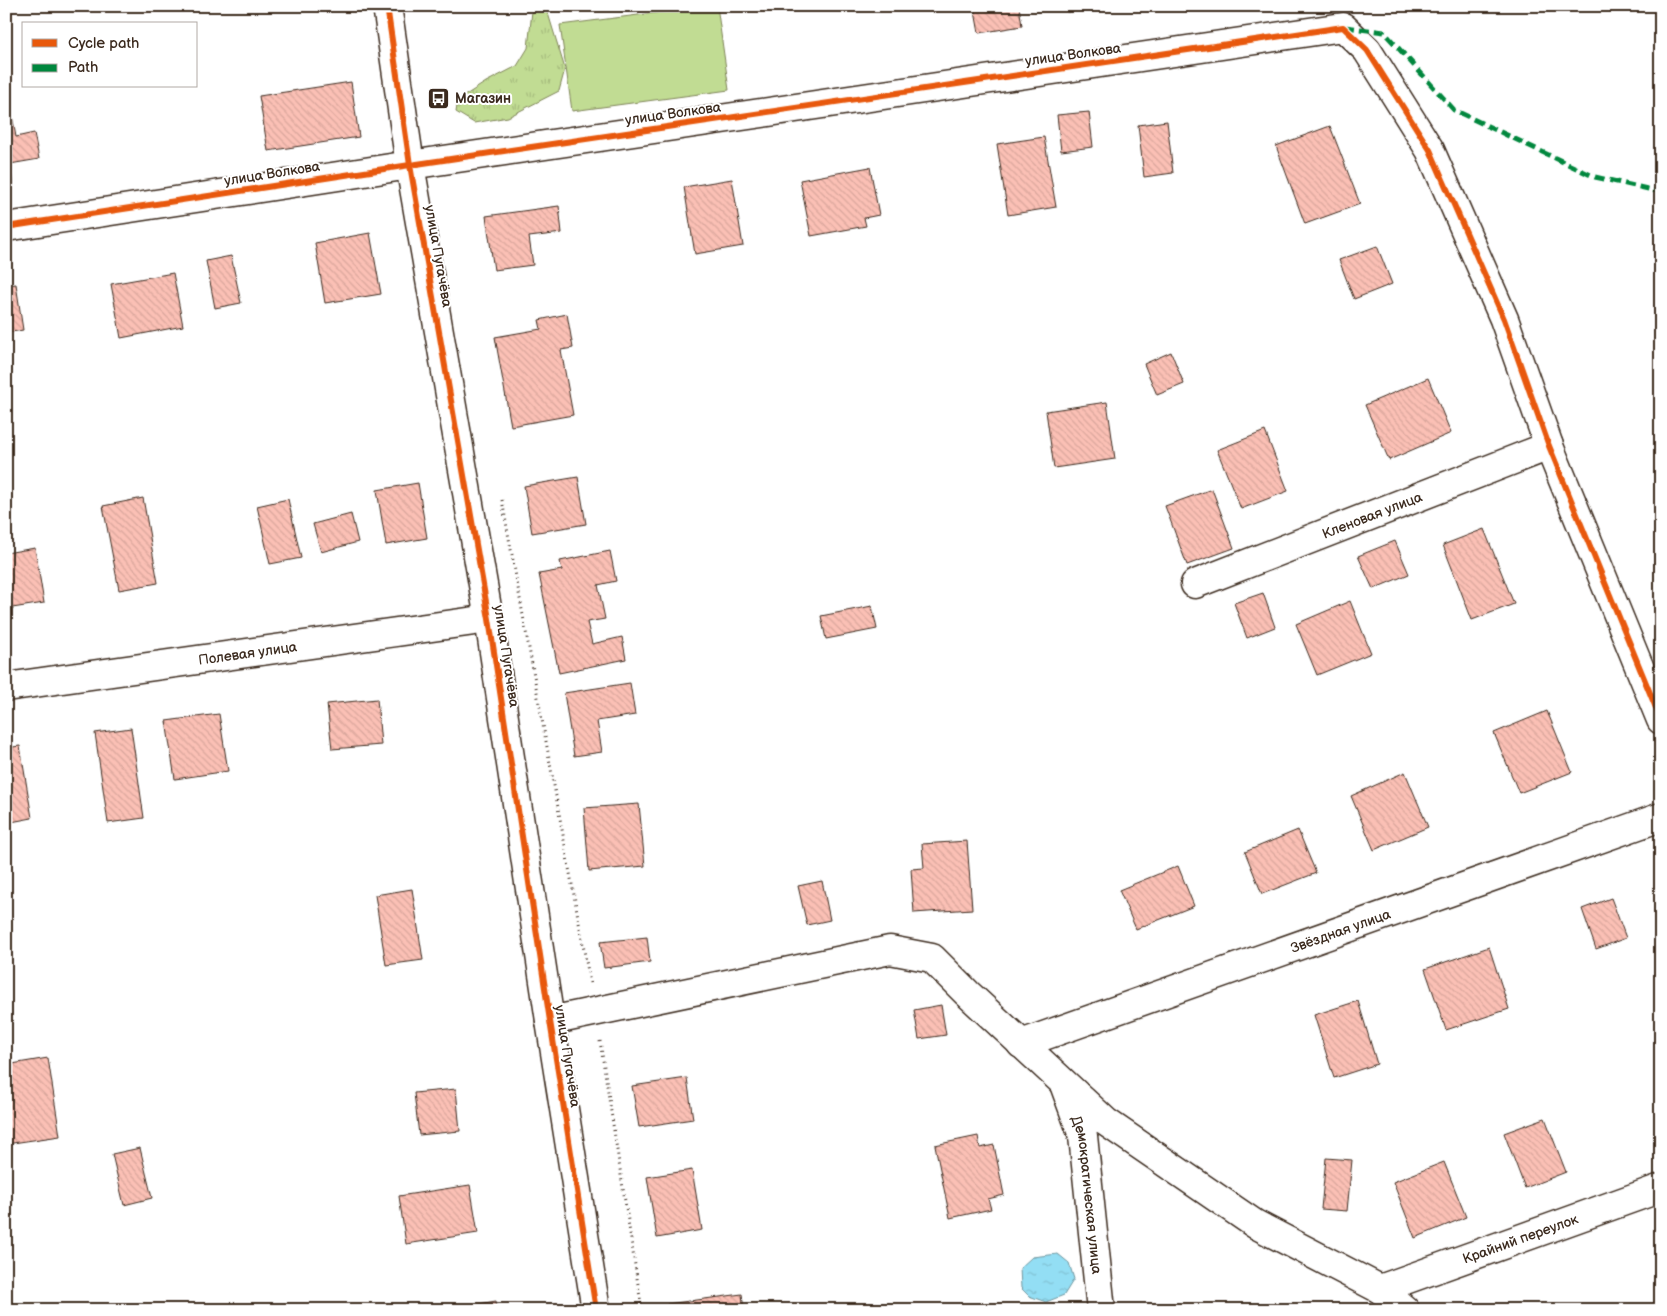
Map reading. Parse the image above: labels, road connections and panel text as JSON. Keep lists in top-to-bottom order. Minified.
{"streets":{"street":["улица Волкова","улица Пугачёва","Кленовая улица","Полевая улица","Звёздная улица","Демократическая улица","Крайний переулок"]},"crossings":[["улица Волкова","улица Пугачёва"],["улица Волкова","Кленовая улица"],["улица Пугачёва","Полевая улица"]],"places":{"bus stop":["Магазин"]},"legend":["Cycle path","Path"]}
